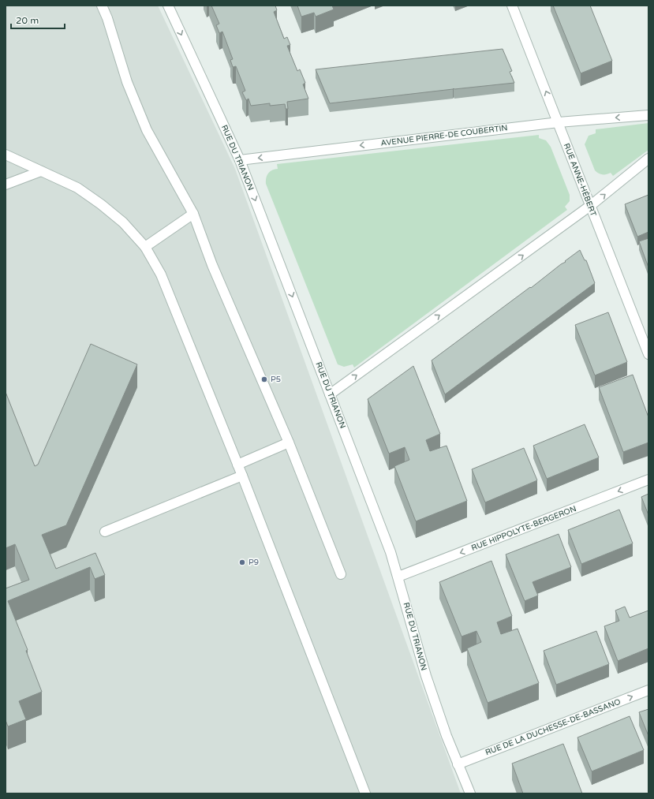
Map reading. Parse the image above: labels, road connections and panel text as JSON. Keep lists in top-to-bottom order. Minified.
{"streets":{"street":["AVENUE PIERRE-DE COUBERTIN","RUE DU TRIANON","RUE ANNE-HÉBERT","RUE HIPPOLYTE-BERGERON","RUE DE LA DUCHESSE-DE-BASSANO"]},"crossings":[["AVENUE PIERRE-DE COUBERTIN","RUE DU TRIANON"],["AVENUE PIERRE-DE COUBERTIN","RUE ANNE-HÉBERT"],["RUE DU TRIANON","RUE HIPPOLYTE-BERGERON"],["RUE DU TRIANON","RUE DE LA DUCHESSE-DE-BASSANO"]],"one_way":["AVENUE PIERRE-DE COUBERTIN","RUE HIPPOLYTE-BERGERON","RUE DE LA DUCHESSE-DE-BASSANO"],"places":["P5","P9"],"scale_bar":"20 m"}
